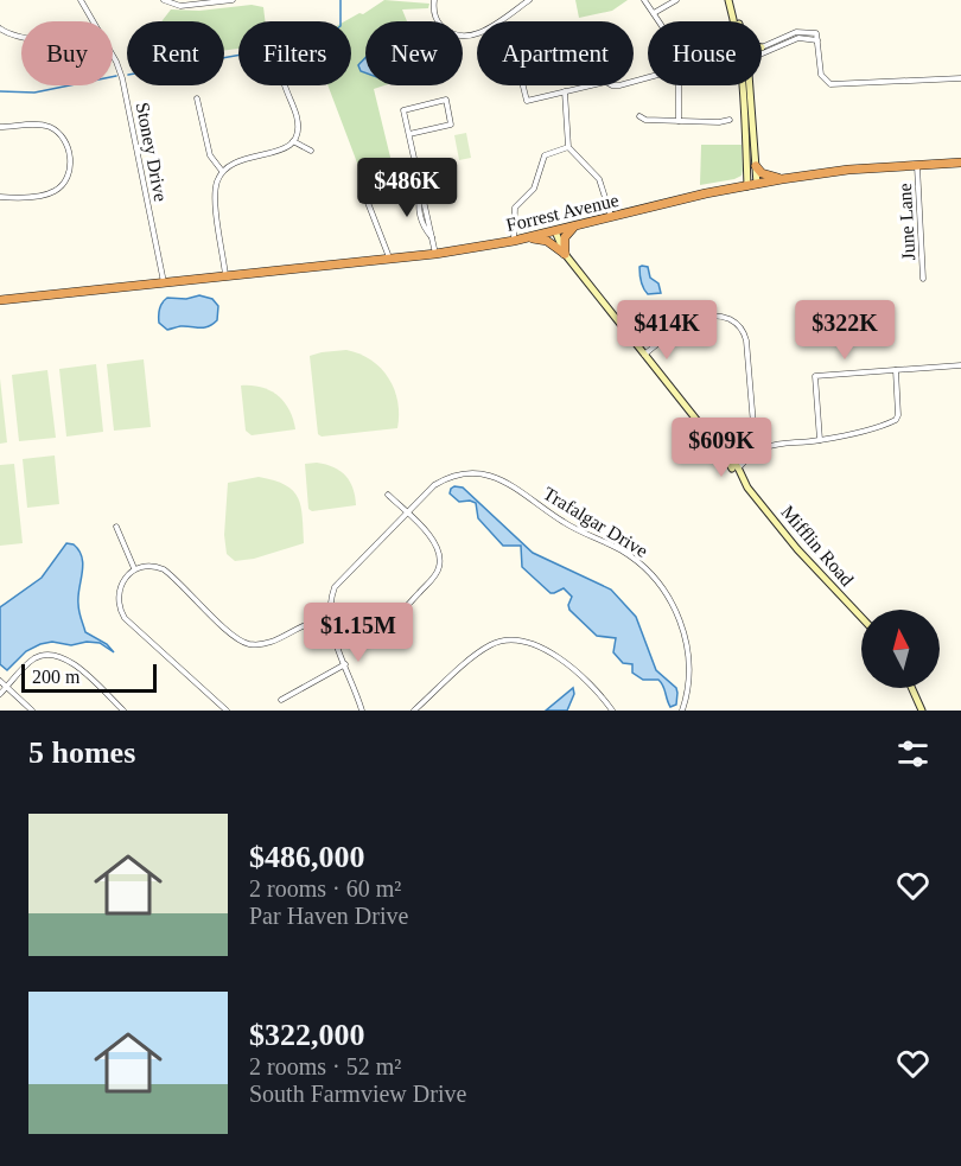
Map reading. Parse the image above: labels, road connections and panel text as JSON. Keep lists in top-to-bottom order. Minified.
{"streets":{"highway":["Forrest Avenue"],"main road":["Mifflin Road"],"street":["Stoney Drive","June Lane","Trafalgar Drive"]},"crossings":[["Stoney Drive","Forrest Avenue"],["Forrest Avenue","June Lane"],["Forrest Avenue","Mifflin Road"]],"scale_bar":"200 m","north":"top","page":{"chip":["Buy","Rent","Filters","New","Apartment","House"],"price":["$486K","$414K","$322K","$609K","$1.15M"],"scale":"200 m","heading":"5 homes","list":[{"name":"$486,000","note":"2 rooms · 60 m² · Par Haven Drive"},{"name":"$322,000","note":"2 rooms · 52 m² · South Farmview Drive"}]}}
